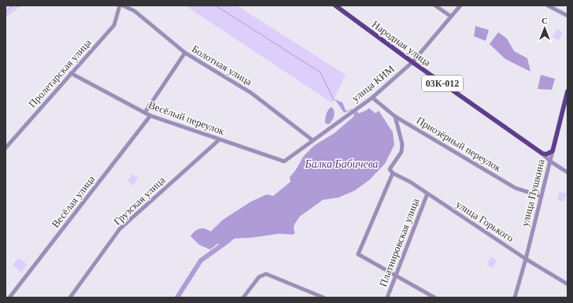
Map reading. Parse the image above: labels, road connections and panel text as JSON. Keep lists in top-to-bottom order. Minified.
{"streets":{"main road":["Народная улица","03К-012","улица Пушкина"],"street":["Болотная улица","Пролетарская улица","улица КИМ","Весёлый переулок","Приозёрный переулок","Грузская улица","Весёлая улица","улица Горького","Платнировская улица"]},"crossings":[["Народная улица","улица КИМ"],["Болотная улица","улица КИМ"],["Пролетарская улица","Весёлый переулок"],["улица КИМ","Весёлый переулок"],["улица КИМ","Приозёрный переулок"],["Весёлый переулок","Грузская улица"],["Весёлый переулок","Весёлая улица"],["Приозёрный переулок","улица Пушкина"],["улица Пушкина","улица Горького"],["улица Горького","Платнировская улица"]],"water":["Балка Бабичева"],"north":"top"}
